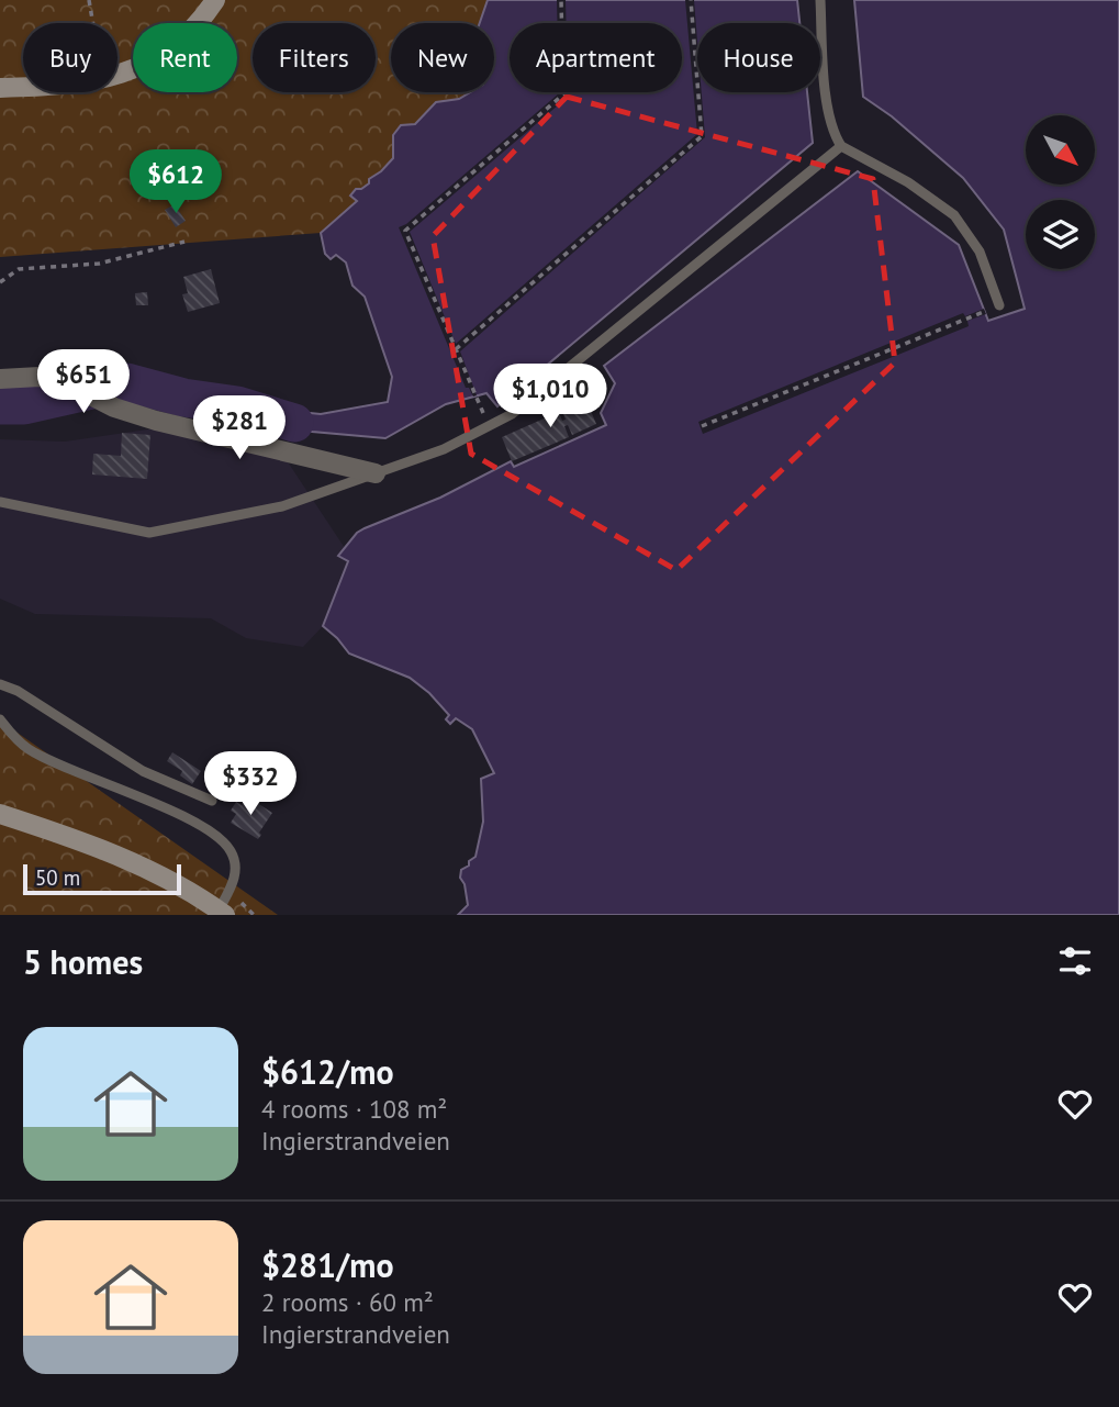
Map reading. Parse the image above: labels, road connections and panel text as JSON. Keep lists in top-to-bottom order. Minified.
{"scale_bar":"50 m","north":"bottom right","page":{"chip":["Buy","Rent","Filters","New","Apartment","House"],"price":["$612","$651","$1,010","$281","$332"],"scale":"50 m","heading":"5 homes","list":[{"name":"$612/mo","note":"4 rooms · 108 m² · Ingierstrandveien"},{"name":"$281/mo","note":"2 rooms · 60 m² · Ingierstrandveien"}]}}
